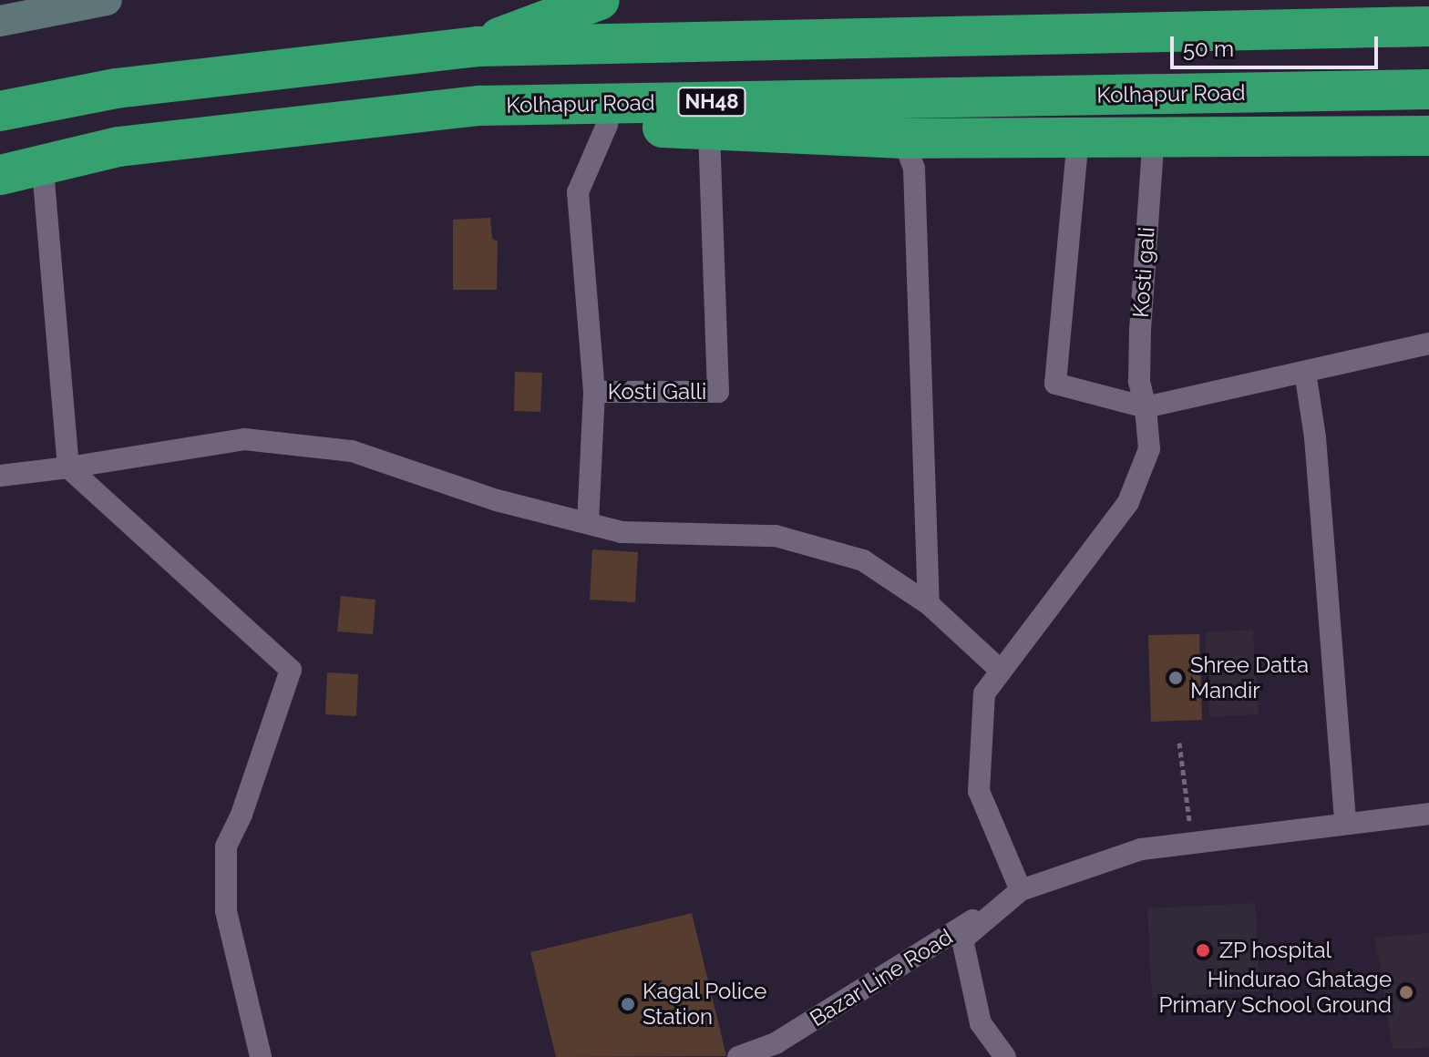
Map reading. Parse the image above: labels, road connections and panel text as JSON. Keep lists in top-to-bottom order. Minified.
{"streets":{"highway":["Kolhapur Road","NH48"],"street":["Kosti gali","Kosti Galli","Bazar Line Road"]},"crossings":[["Kosti gali","Bazar Line Road"]],"places":["Shree Datta Mandir","ZP hospital","Hindurao Ghatage Primary School Ground","Kagal Police Station"],"scale_bar":"50 m"}
